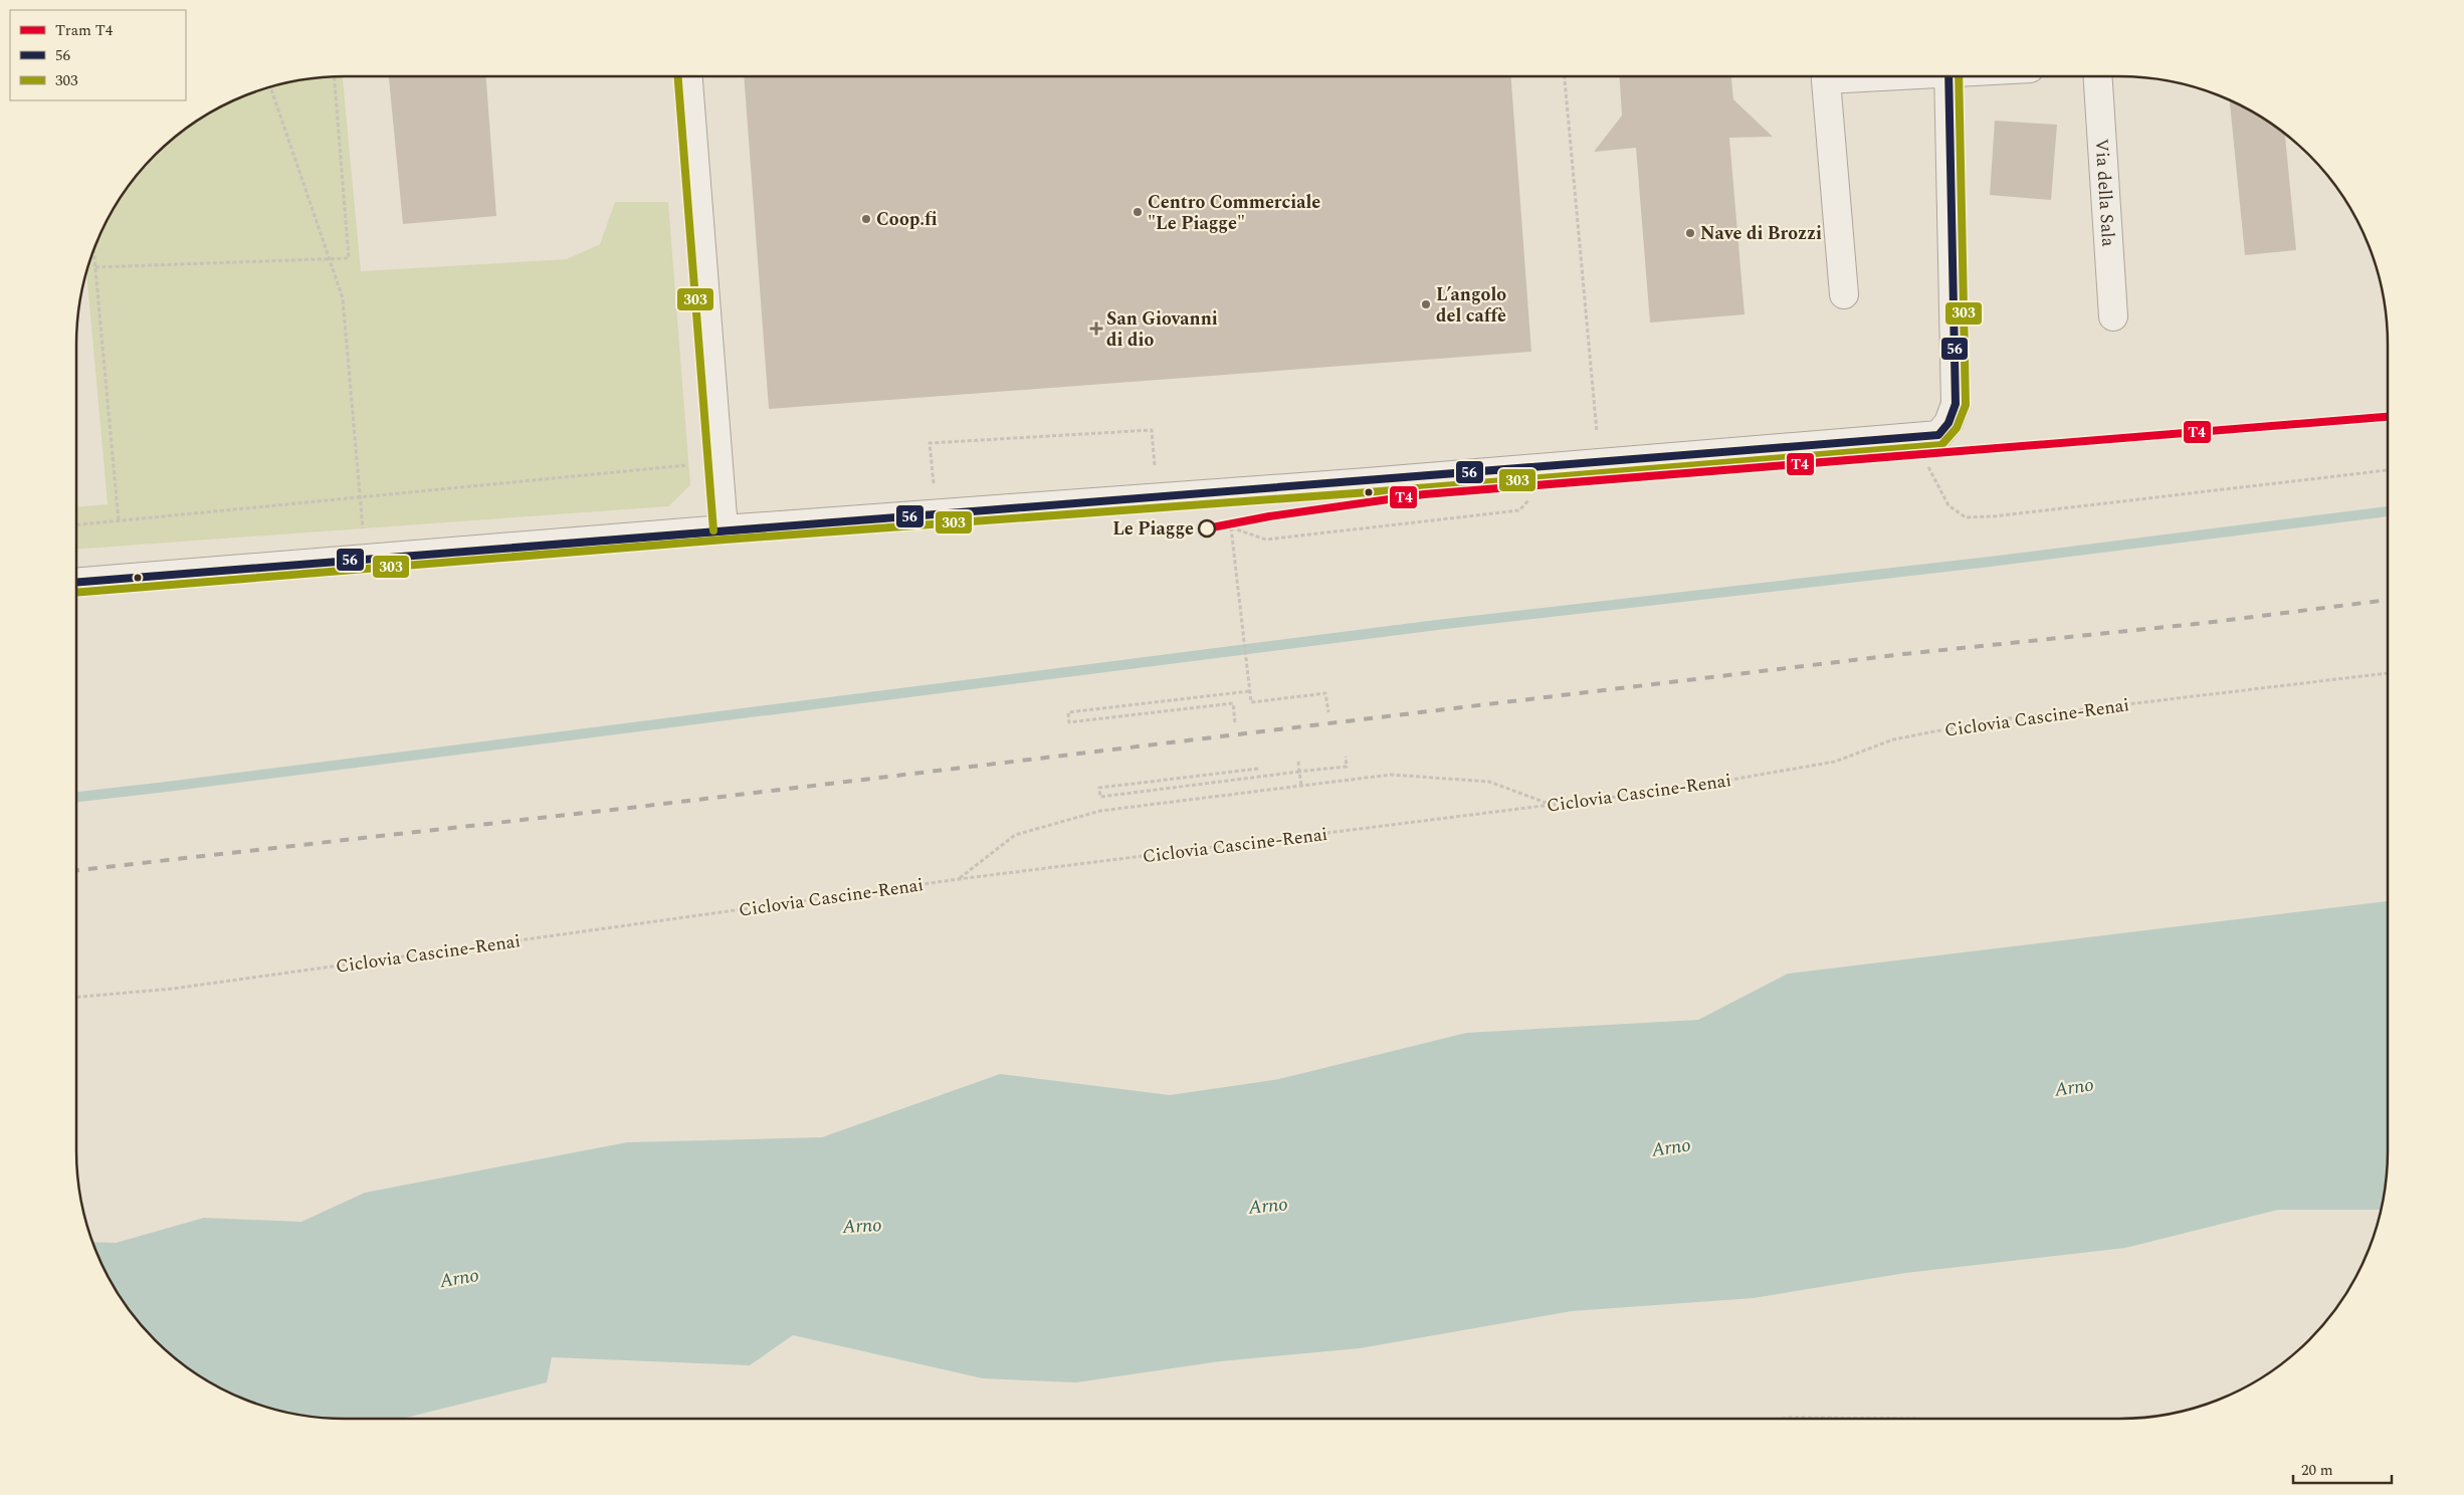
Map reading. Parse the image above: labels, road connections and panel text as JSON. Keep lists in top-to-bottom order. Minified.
{"streets":{"street":["Via della Sala"],"path":["Ciclovia Cascine-Renai"]},"water":["Arno"],"places":{"other":["Centro Commerciale \"Le Piagge\"","Coop.fi","Nave di Brozzi","L’angolo del caffè","Le Piagge"],"health":["San Giovanni di dio"]},"lines":["transit line 56","transit line 303","tram line T4"],"legend":["Tram T4","56","303"],"scale_bar":"20 m"}
